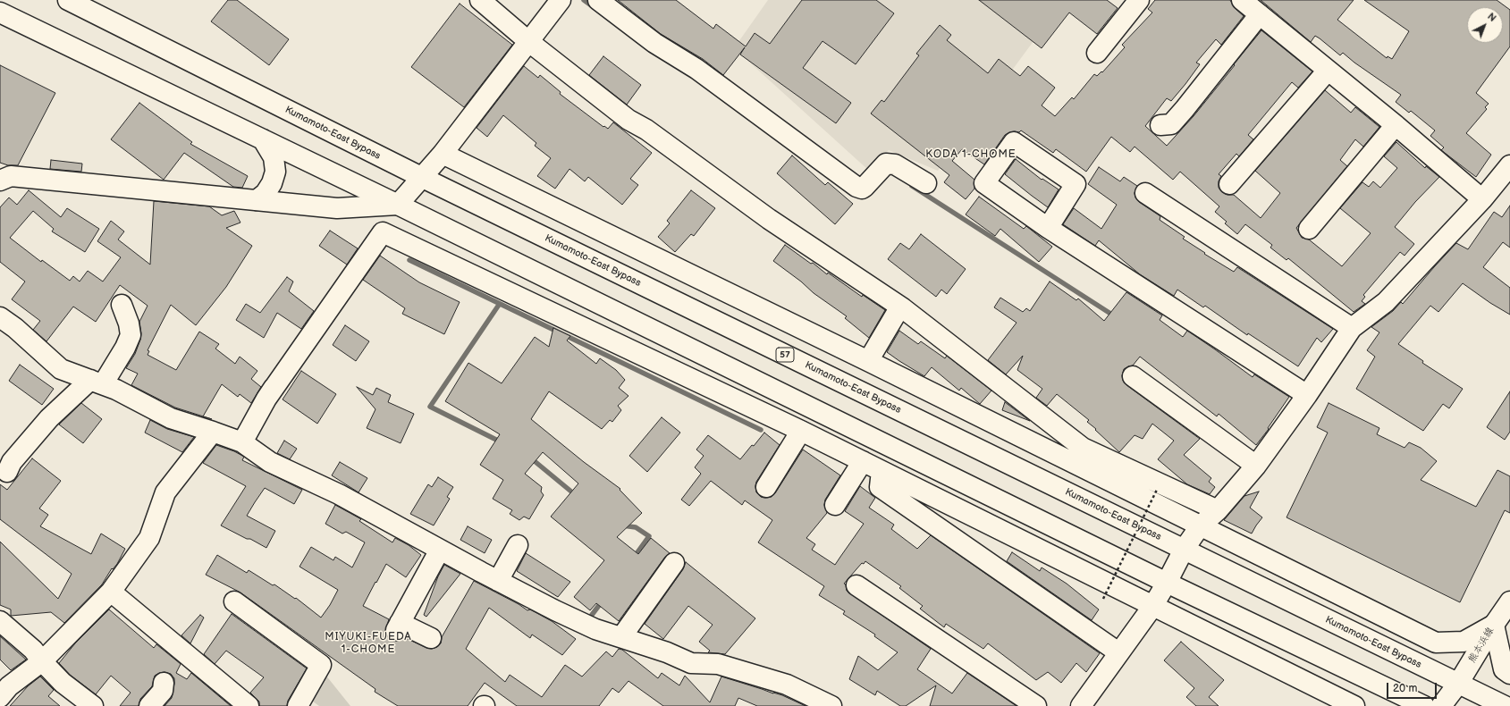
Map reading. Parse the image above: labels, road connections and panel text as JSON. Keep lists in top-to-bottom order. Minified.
{"streets":{"main road":["Kumamoto-East Bypass","57","熊本浜線"]},"crossings":[["Kumamoto-East Bypass","熊本浜線"]],"districts":["KODA 1-CHOME","MIYUKI-FUEDA 1-CHOME"],"scale_bar":"20 m","north":"top right"}
